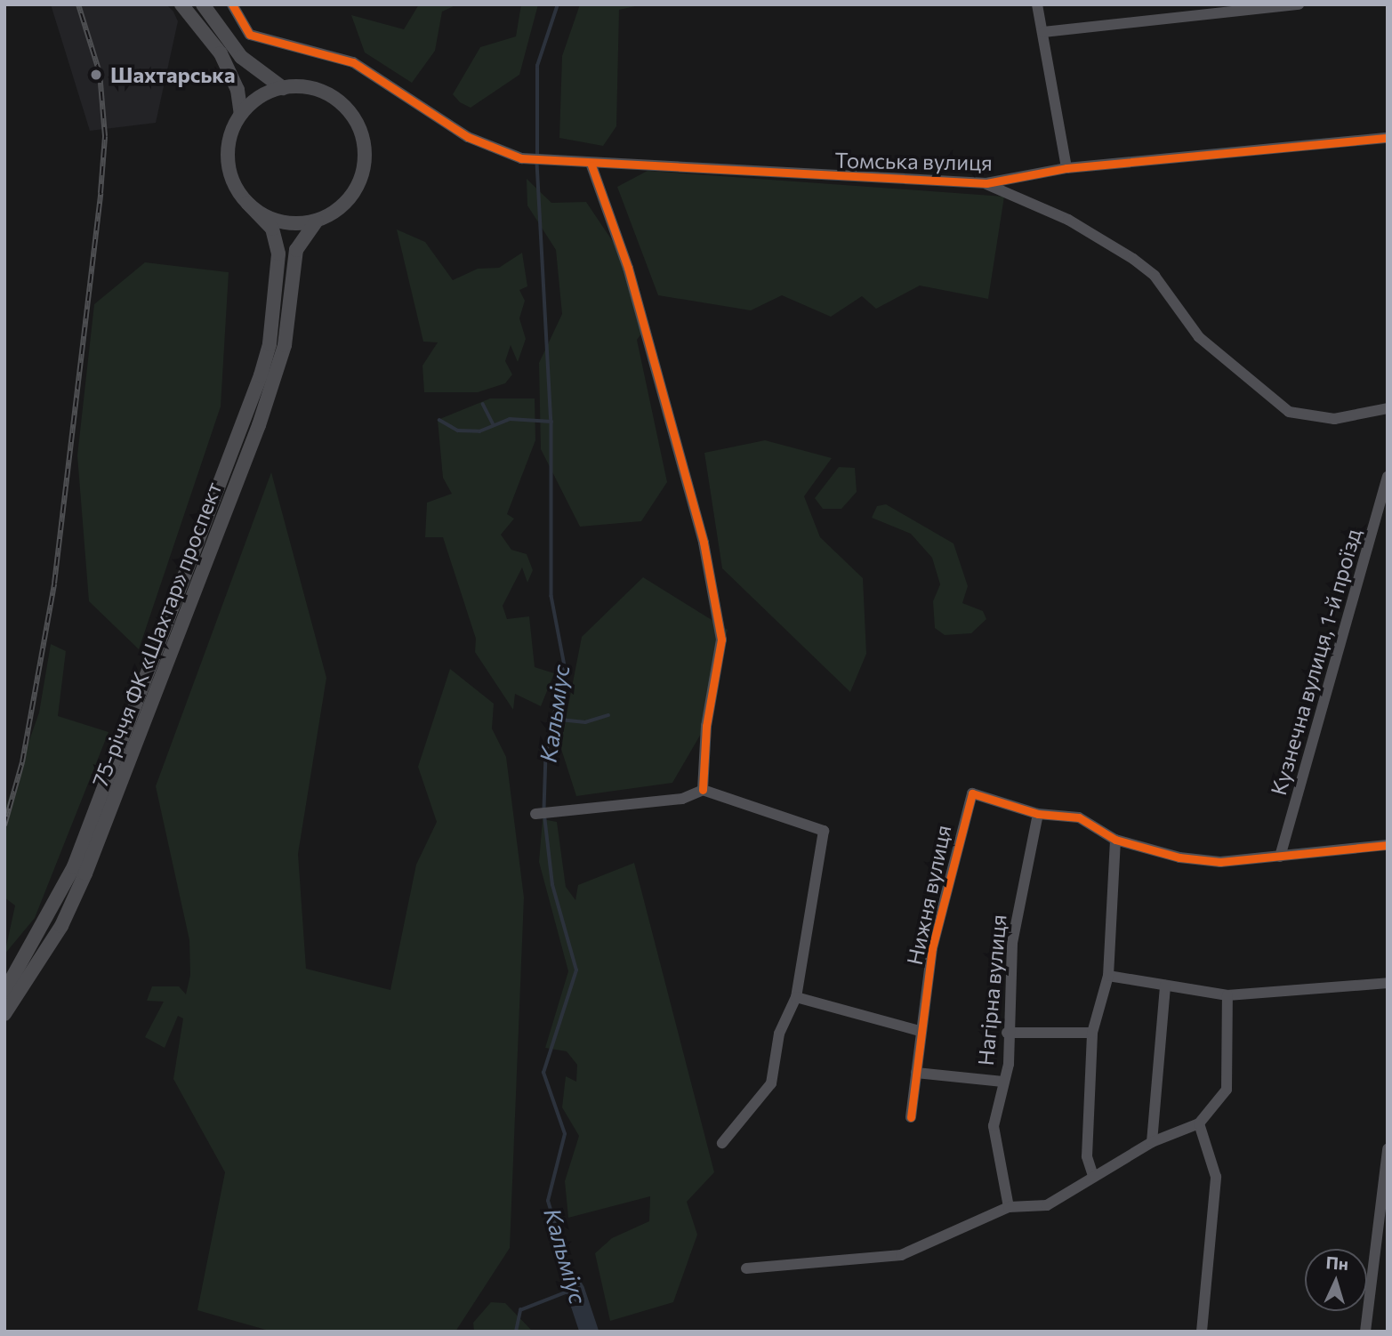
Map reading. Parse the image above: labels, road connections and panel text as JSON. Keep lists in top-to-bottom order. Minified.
{"streets":{"main road":["75-річчя ФК «Шахтар» проспект"],"street":["Томська вулиця","Кузнечна вулиця, 1-й проїзд","Нижня вулиця","Нагірна вулиця"]},"crossings":[["Нижня вулиця","Нагірна вулиця"]],"water":["Кальміус"],"places":["Шахтарська"],"north":"top"}
